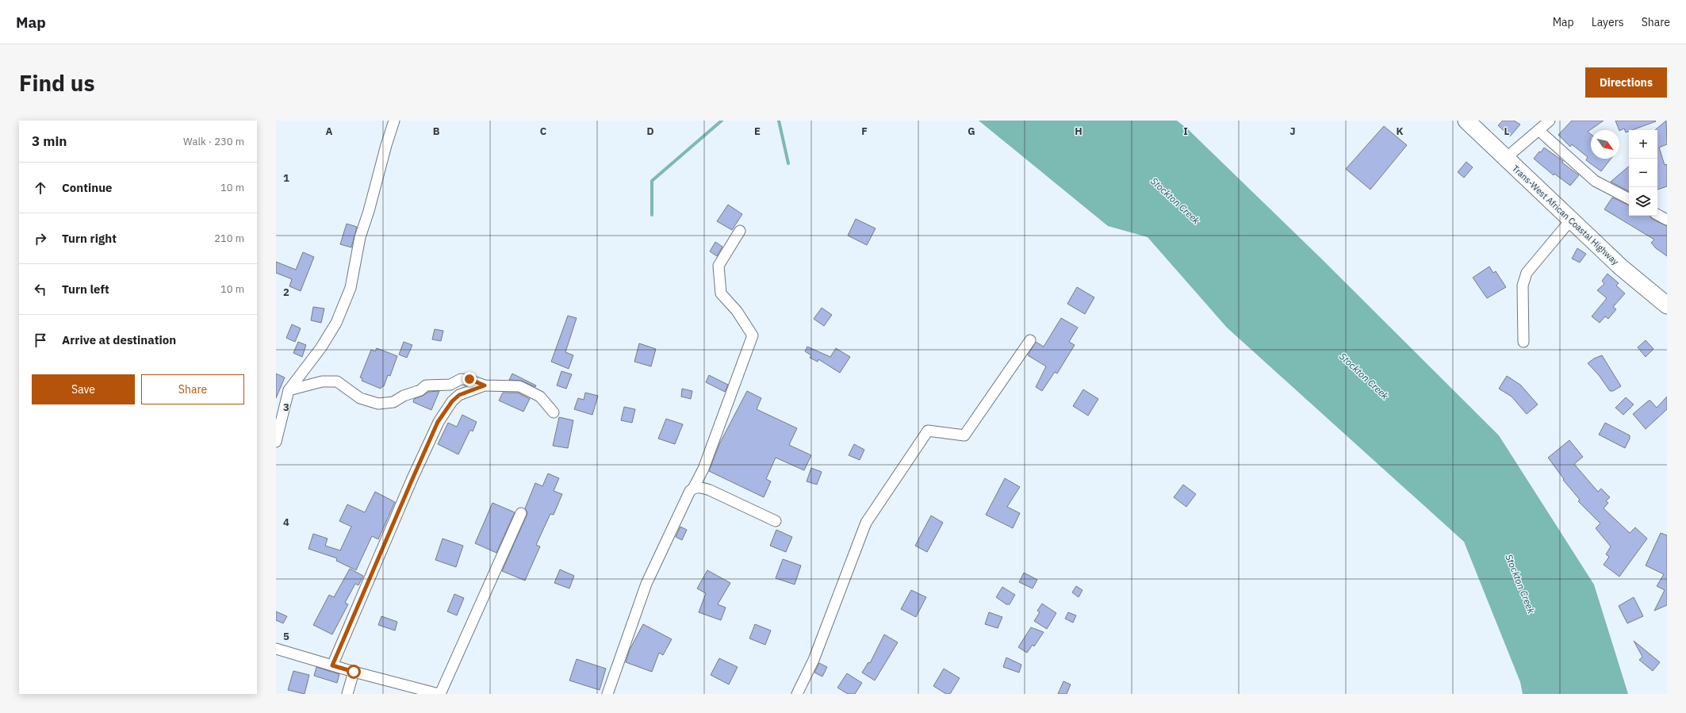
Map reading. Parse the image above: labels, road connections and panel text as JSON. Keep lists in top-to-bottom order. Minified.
{"streets":{"highway":["Trans-West African Coastal Highway"]},"water":["Stockton Creek"],"north":"bottom right","page":{"header":"Map","nav":["Map","Layers","Share"],"buttons":["Directions",["Save","Share"]],"title":"Find us","heading":["3 min","Walk · 230 m"],"map_buttons":["+","−"],"list":[["Continue","10 m"],["Turn right","210 m"],["Turn left","10 m"],"Arrive at destination"]},"grid":{"columns":["A","B","C","D","E","F","G","H","I","J","K","L"],"rows":["1","2","3","4","5"]}}
